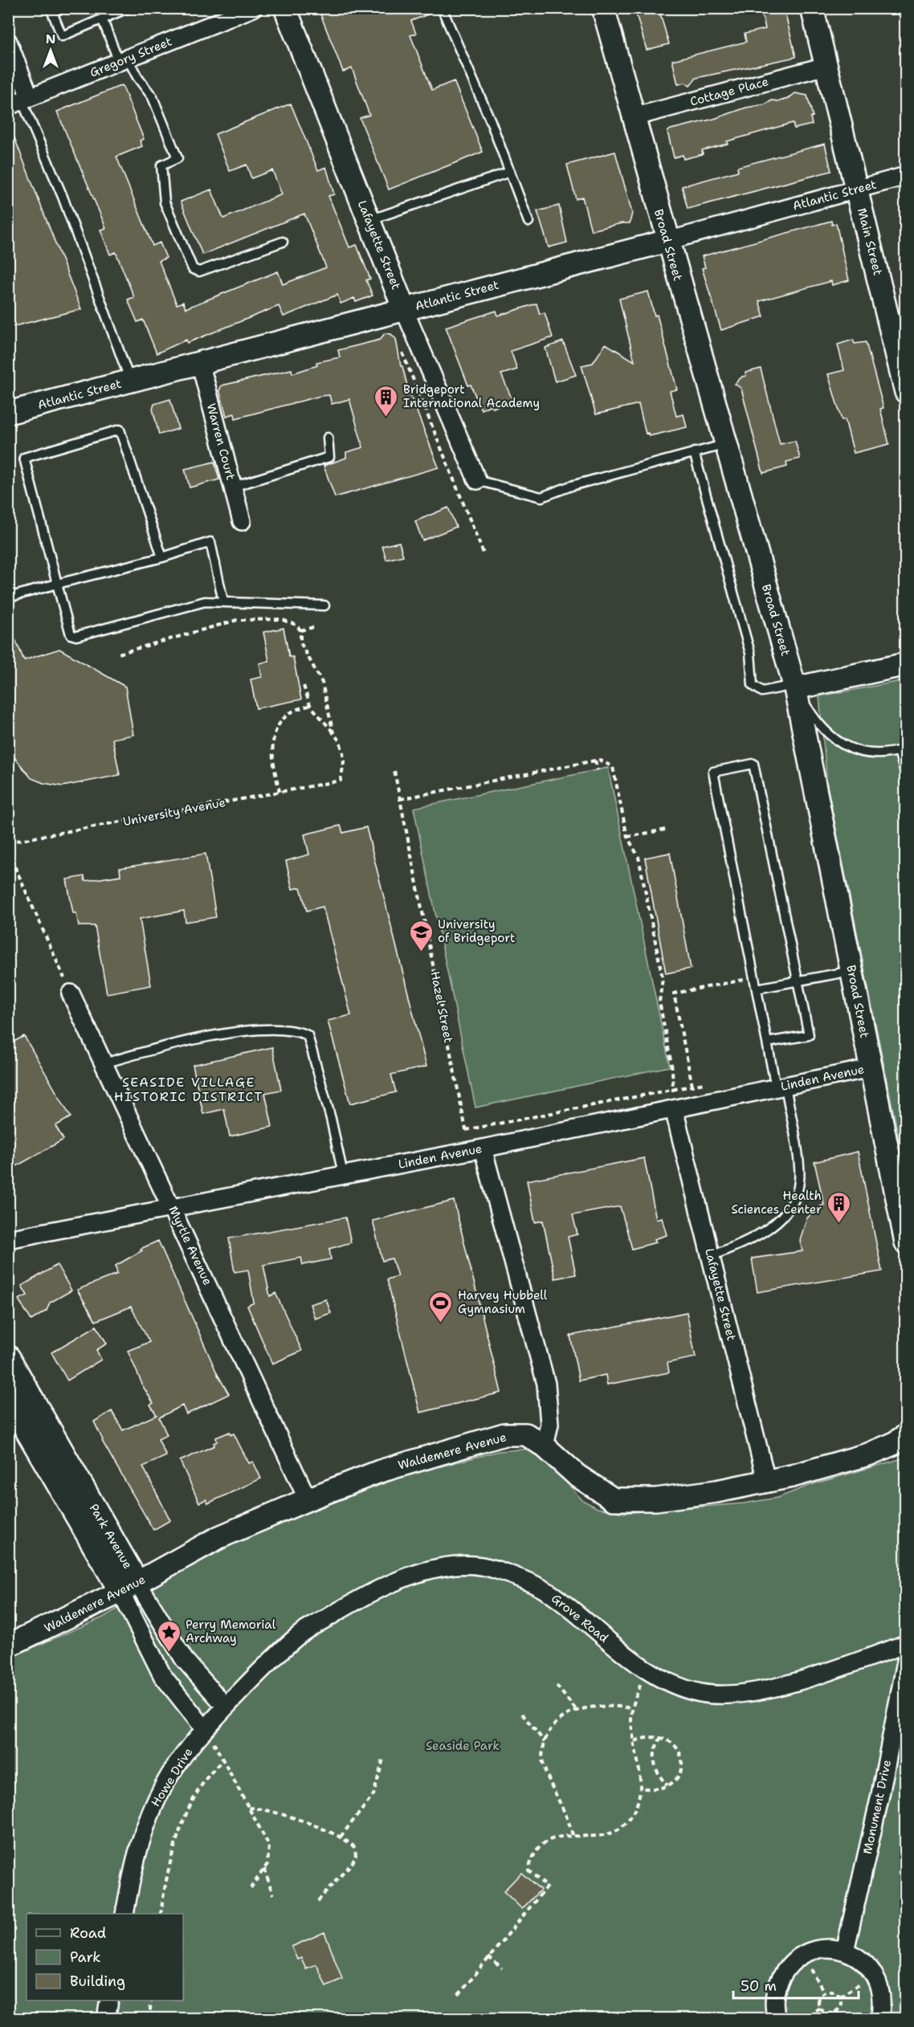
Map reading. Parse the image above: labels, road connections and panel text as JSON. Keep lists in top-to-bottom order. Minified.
{"streets":{"street":["Gregory Street","Cottage Place","Atlantic Street","Main Street","Lafayette Street","Broad Street","Warren Court","Linden Avenue","Myrtle Avenue","Waldemere Avenue","Park Avenue","Grove Road","Howe Drive","Monument Drive"],"path":["University Avenue","Hazel Street"]},"crossings":[["Cottage Place","Main Street"],["Cottage Place","Broad Street"],["Atlantic Street","Main Street"],["Atlantic Street","Lafayette Street"],["Atlantic Street","Broad Street"],["Atlantic Street","Warren Court"],["Lafayette Street","Linden Avenue"],["Lafayette Street","Waldemere Avenue"],["Broad Street","Linden Avenue"],["Linden Avenue","Myrtle Avenue"],["Myrtle Avenue","Waldemere Avenue"],["Waldemere Avenue","Park Avenue"],["Park Avenue","Grove Road"],["Park Avenue","Howe Drive"],["Grove Road","Howe Drive"]],"districts":["SEASIDE VILLAGE HISTORIC DISTRICT"],"parks":["Seaside Park"],"places":{"building":["Bridgeport International Academy","Health Sciences Center"],"school or university":["University of Bridgeport"],"sports":["Harvey Hubbell Gymnasium"],"place":["Perry Memorial Archway"]},"legend":["Road","Park","Building"],"scale_bar":"50 m","north":"top"}
